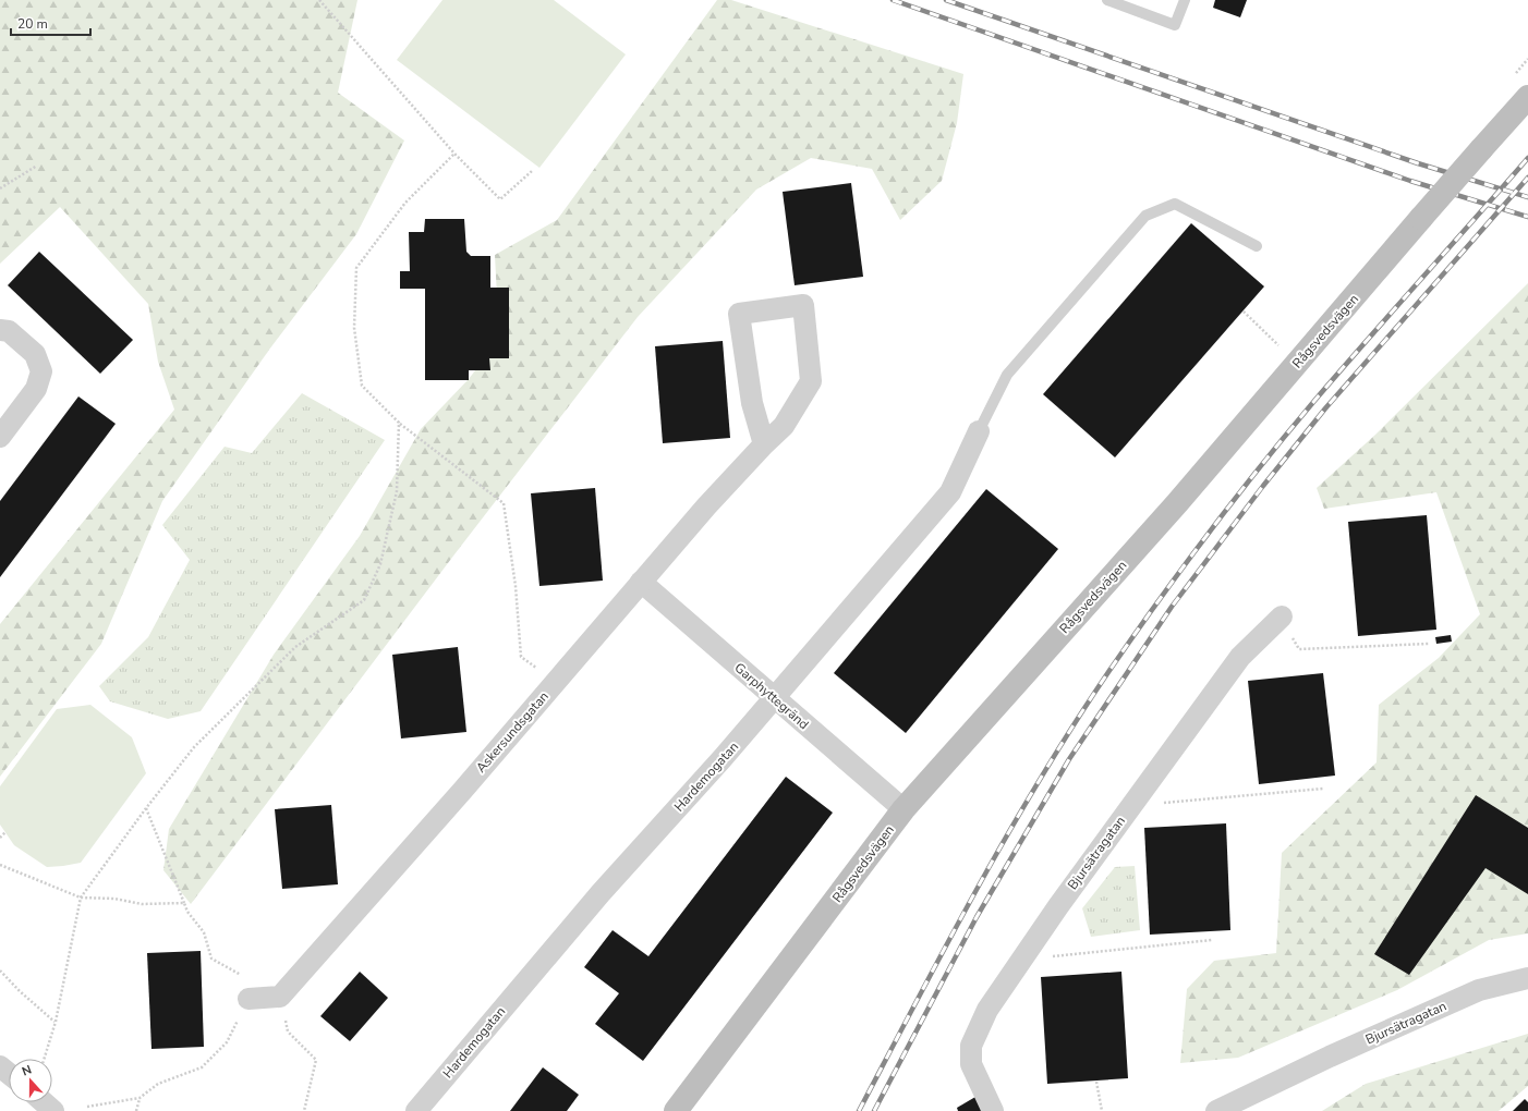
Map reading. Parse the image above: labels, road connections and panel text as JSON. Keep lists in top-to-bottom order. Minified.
{"streets":{"street":["Rågsvedsvägen","Garphyttegränd","Askersundsgatan","Hardemogatan","Bjursätragatan"]},"crossings":[["Rågsvedsvägen","Garphyttegränd"],["Garphyttegränd","Askersundsgatan"],["Garphyttegränd","Hardemogatan"]],"scale_bar":"20 m","north":"top"}
